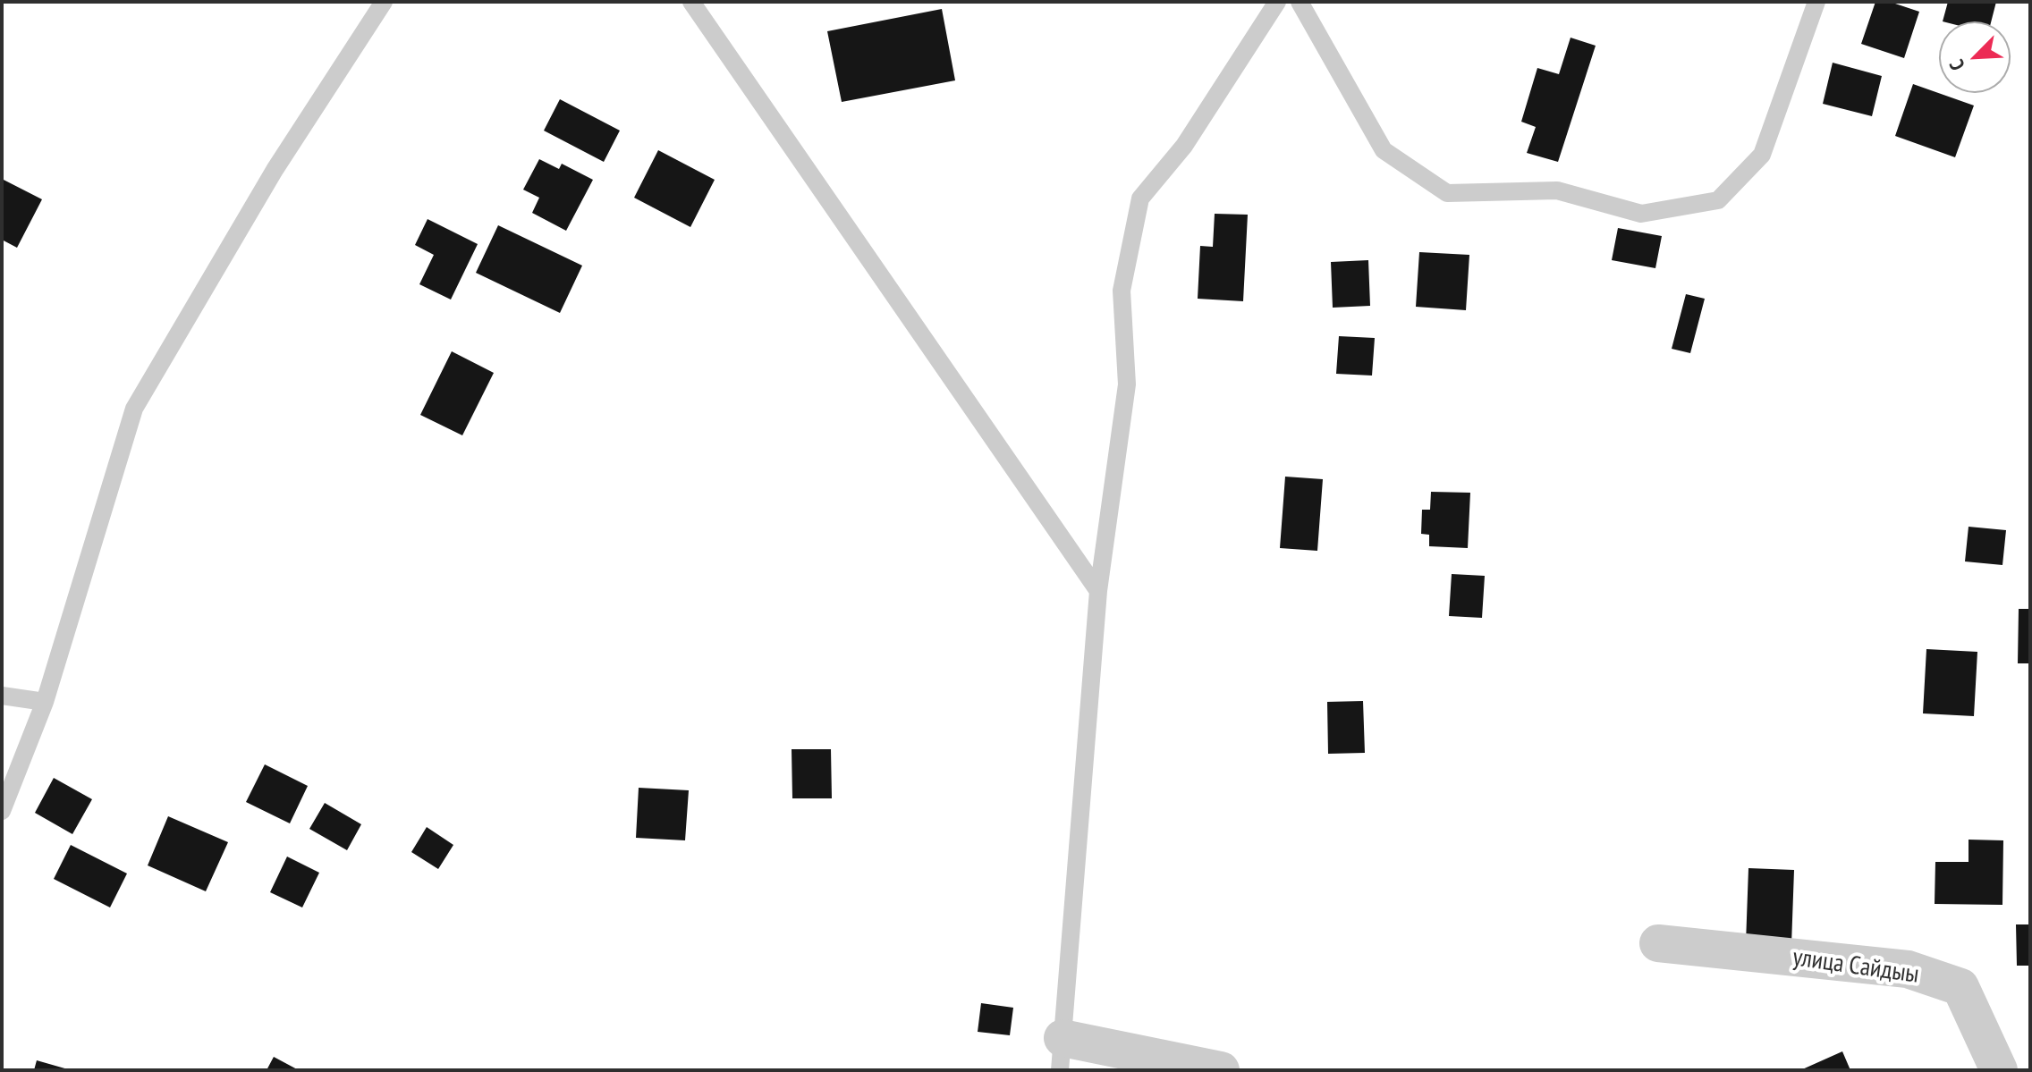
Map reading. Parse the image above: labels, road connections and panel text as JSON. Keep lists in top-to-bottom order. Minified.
{"streets":{"street":["улица Сайдыы"]},"north":"bottom left"}
